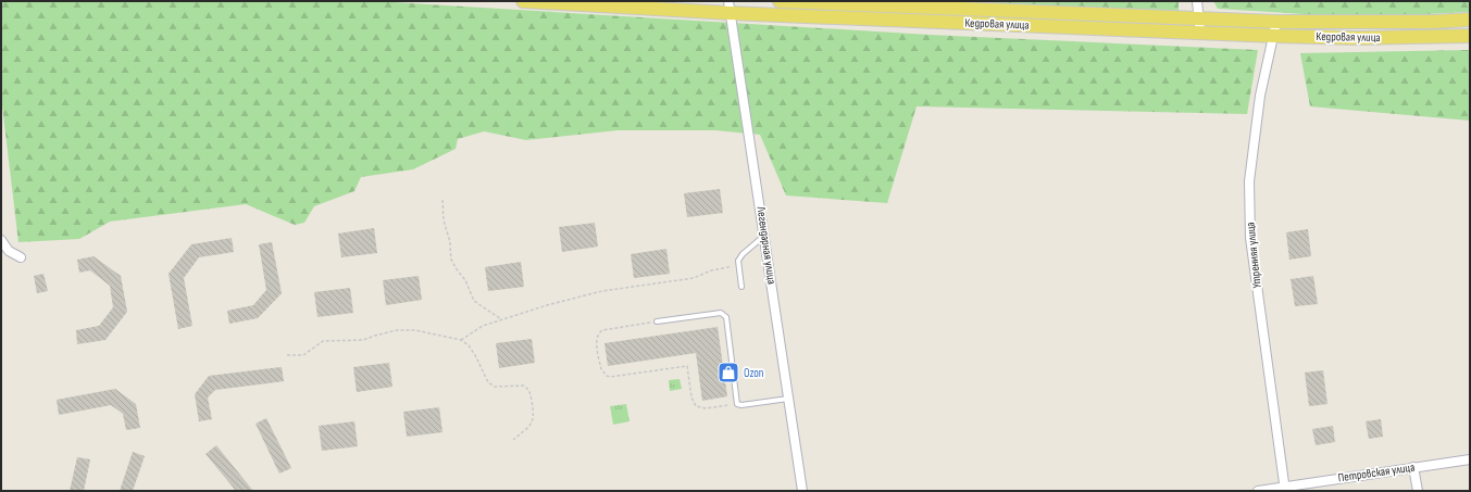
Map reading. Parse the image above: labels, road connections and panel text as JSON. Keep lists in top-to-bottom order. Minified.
{"streets":{"main road":["Кедровая улица"],"street":["Легендарная улица","Утренняя улица","Петровская улица"]},"crossings":[["Кедровая улица","Легендарная улица"],["Кедровая улица","Утренняя улица"],["Утренняя улица","Петровская улица"]],"places":{"shop":["Ozon"]}}
